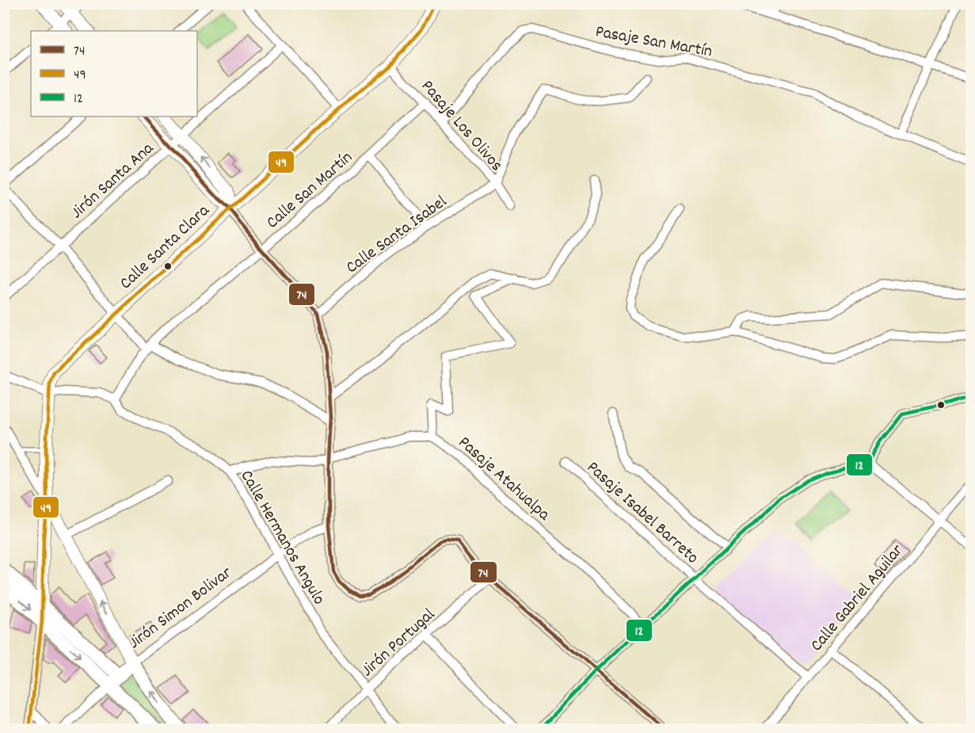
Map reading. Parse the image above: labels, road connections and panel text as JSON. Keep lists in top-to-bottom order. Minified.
{"streets":{"main road":["Calle Santa Clara","Jirón Simon Bolivar"],"street":["Pasaje San Martín","Pasaje Los Olivos","Jirón Santa Ana","Calle San Martín","Calle Santa Isabel","Pasaje Atahualpa","Pasaje Isabel Barreto","Calle Hermanos Angulo","Calle Gabriel Aguilar","Jirón Portugal"]},"crossings":[["Pasaje San Martín","Pasaje Los Olivos"],["Pasaje Los Olivos","Calle San Martín"],["Pasaje Los Olivos","Calle Santa Isabel"],["Pasaje Los Olivos","Calle Santa Clara"],["Calle San Martín","Calle Hermanos Angulo"],["Calle Santa Clara","Calle Hermanos Angulo"],["Pasaje Atahualpa","Calle Hermanos Angulo"],["Pasaje Isabel Barreto","Calle Gabriel Aguilar"],["Calle Hermanos Angulo","Jirón Simon Bolivar"],["Calle Hermanos Angulo","Jirón Portugal"]],"lines":["transit line 49","transit line 74","transit line 12"],"legend":["74","49","12"]}
